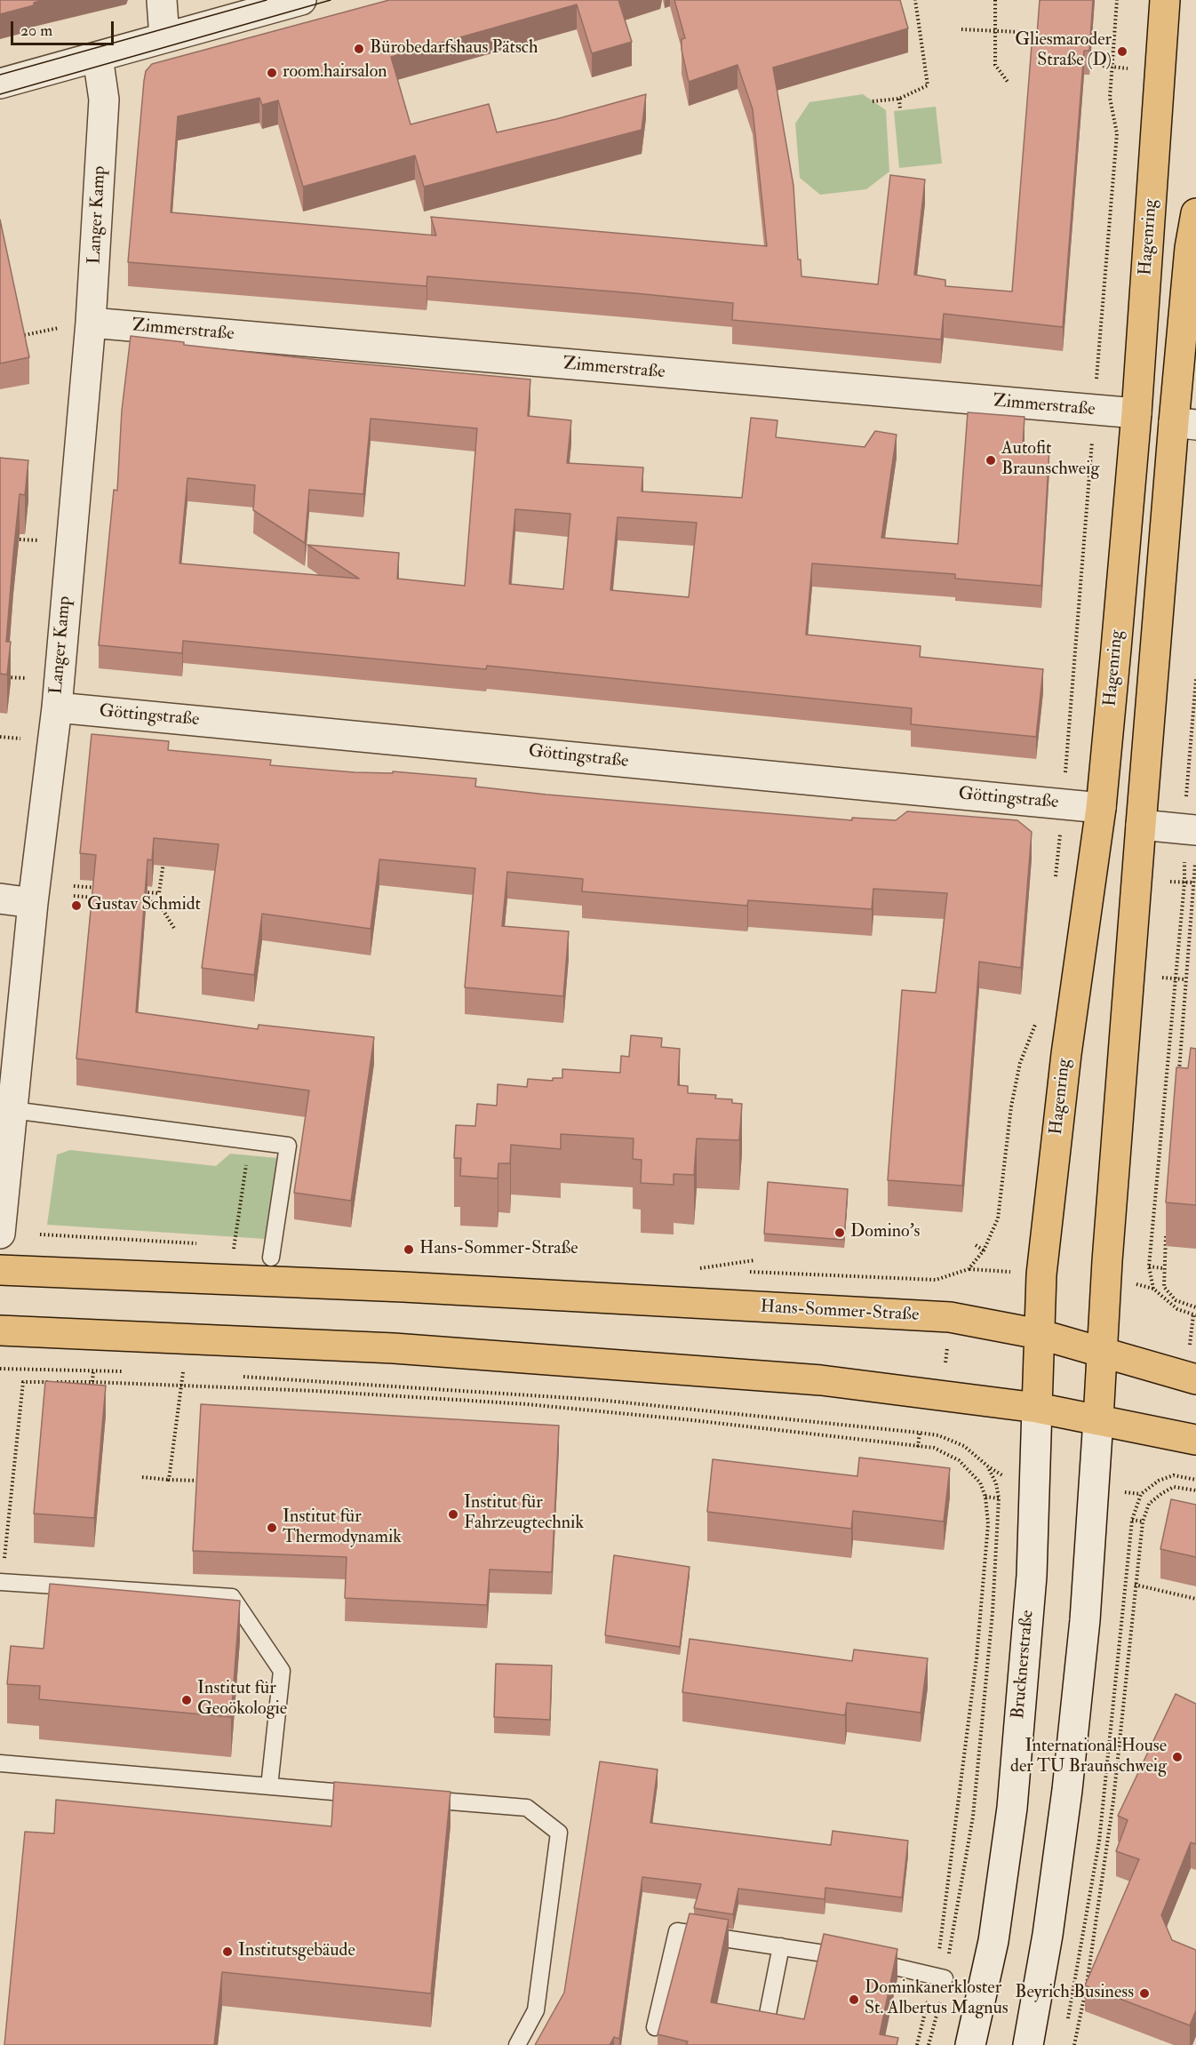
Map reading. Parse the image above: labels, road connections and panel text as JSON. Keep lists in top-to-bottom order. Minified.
{"streets":{"main road":["Hagenring","Hans-Sommer-Straße"],"street":["Langer Kamp","Zimmerstraße","Göttingstraße","Brucknerstraße"]},"crossings":[["Langer Kamp","Zimmerstraße"],["Langer Kamp","Göttingstraße"],["Hagenring","Zimmerstraße"],["Hagenring","Göttingstraße"],["Hagenring","Hans-Sommer-Straße"],["Hagenring","Brucknerstraße"]],"places":["Bürobedarfshaus Pätsch","Gliesmaroder Straße (D)","room.hairsalon","Autofit Braunschweig","Gustav Schmidt","Domino's","Hans-Sommer-Straße","Institut für Fahrzeugtechnik","Institut für Thermodynamik","Institut für Geoökologie","International House der TU Braunschweig","Institutsgebäude","Beyrich Business","Dominkanerkloster St. Albertus Magnus"],"scale_bar":"20 m"}
